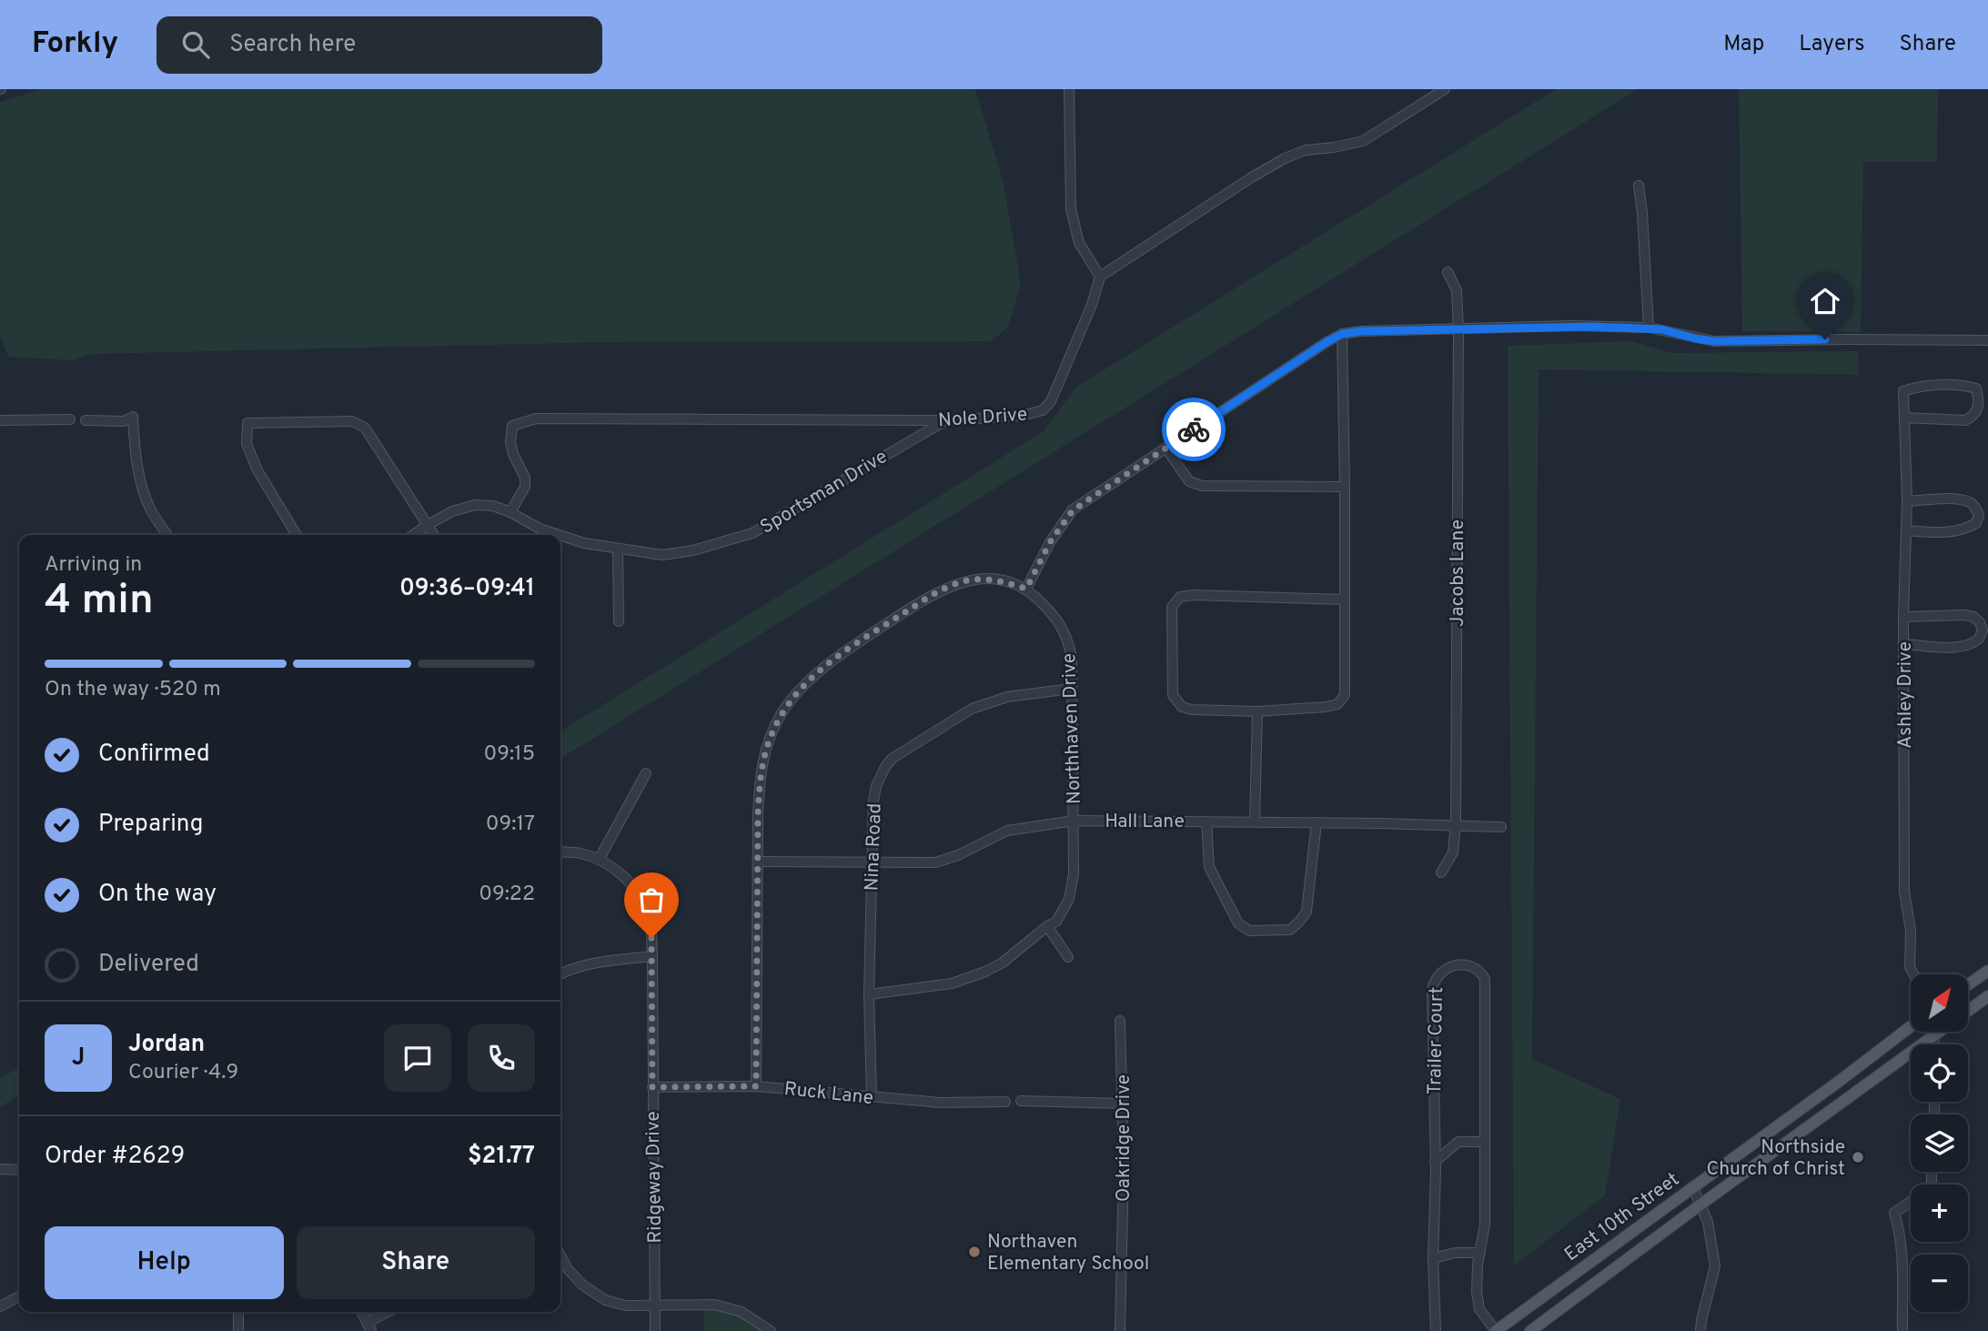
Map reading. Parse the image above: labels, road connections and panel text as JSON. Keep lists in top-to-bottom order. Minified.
{"streets":{"main road":["East 10th Street"],"street":["Nole Drive","Sportsman Drive","Jacobs Lane","Ashley Drive","Northhaven Drive","Hall Lane","Nina Road","Trailer Court","Ruck Lane","Oakridge Drive","Ridgeway Drive"]},"crossings":[["Nole Drive","Sportsman Drive"],["Jacobs Lane","Hall Lane"],["Northhaven Drive","Hall Lane"],["Northhaven Drive","Nina Road"],["Northhaven Drive","Ruck Lane"],["Hall Lane","Nina Road"],["Nina Road","Ruck Lane"],["Trailer Court","East 10th Street"],["Ruck Lane","Ridgeway Drive"]],"places":["Northside Church of Christ","Northaven Elementary School"],"north":"top right","page":{"header":"Forkly","search":"Search here","nav":["Map","Layers","Share"],"heading":["4 min","Arriving in","09:36–09:41"],"panel":["Jordan","Courier · 4.9","Order #2629","$21.77"],"bar":"On the way · 520 m","list":[["Confirmed","09:15"],["Preparing","09:17"],["On the way","09:22"],"Delivered"],"map_buttons":["+","−"],"round":"J","buttons":["Help","Share"]}}
